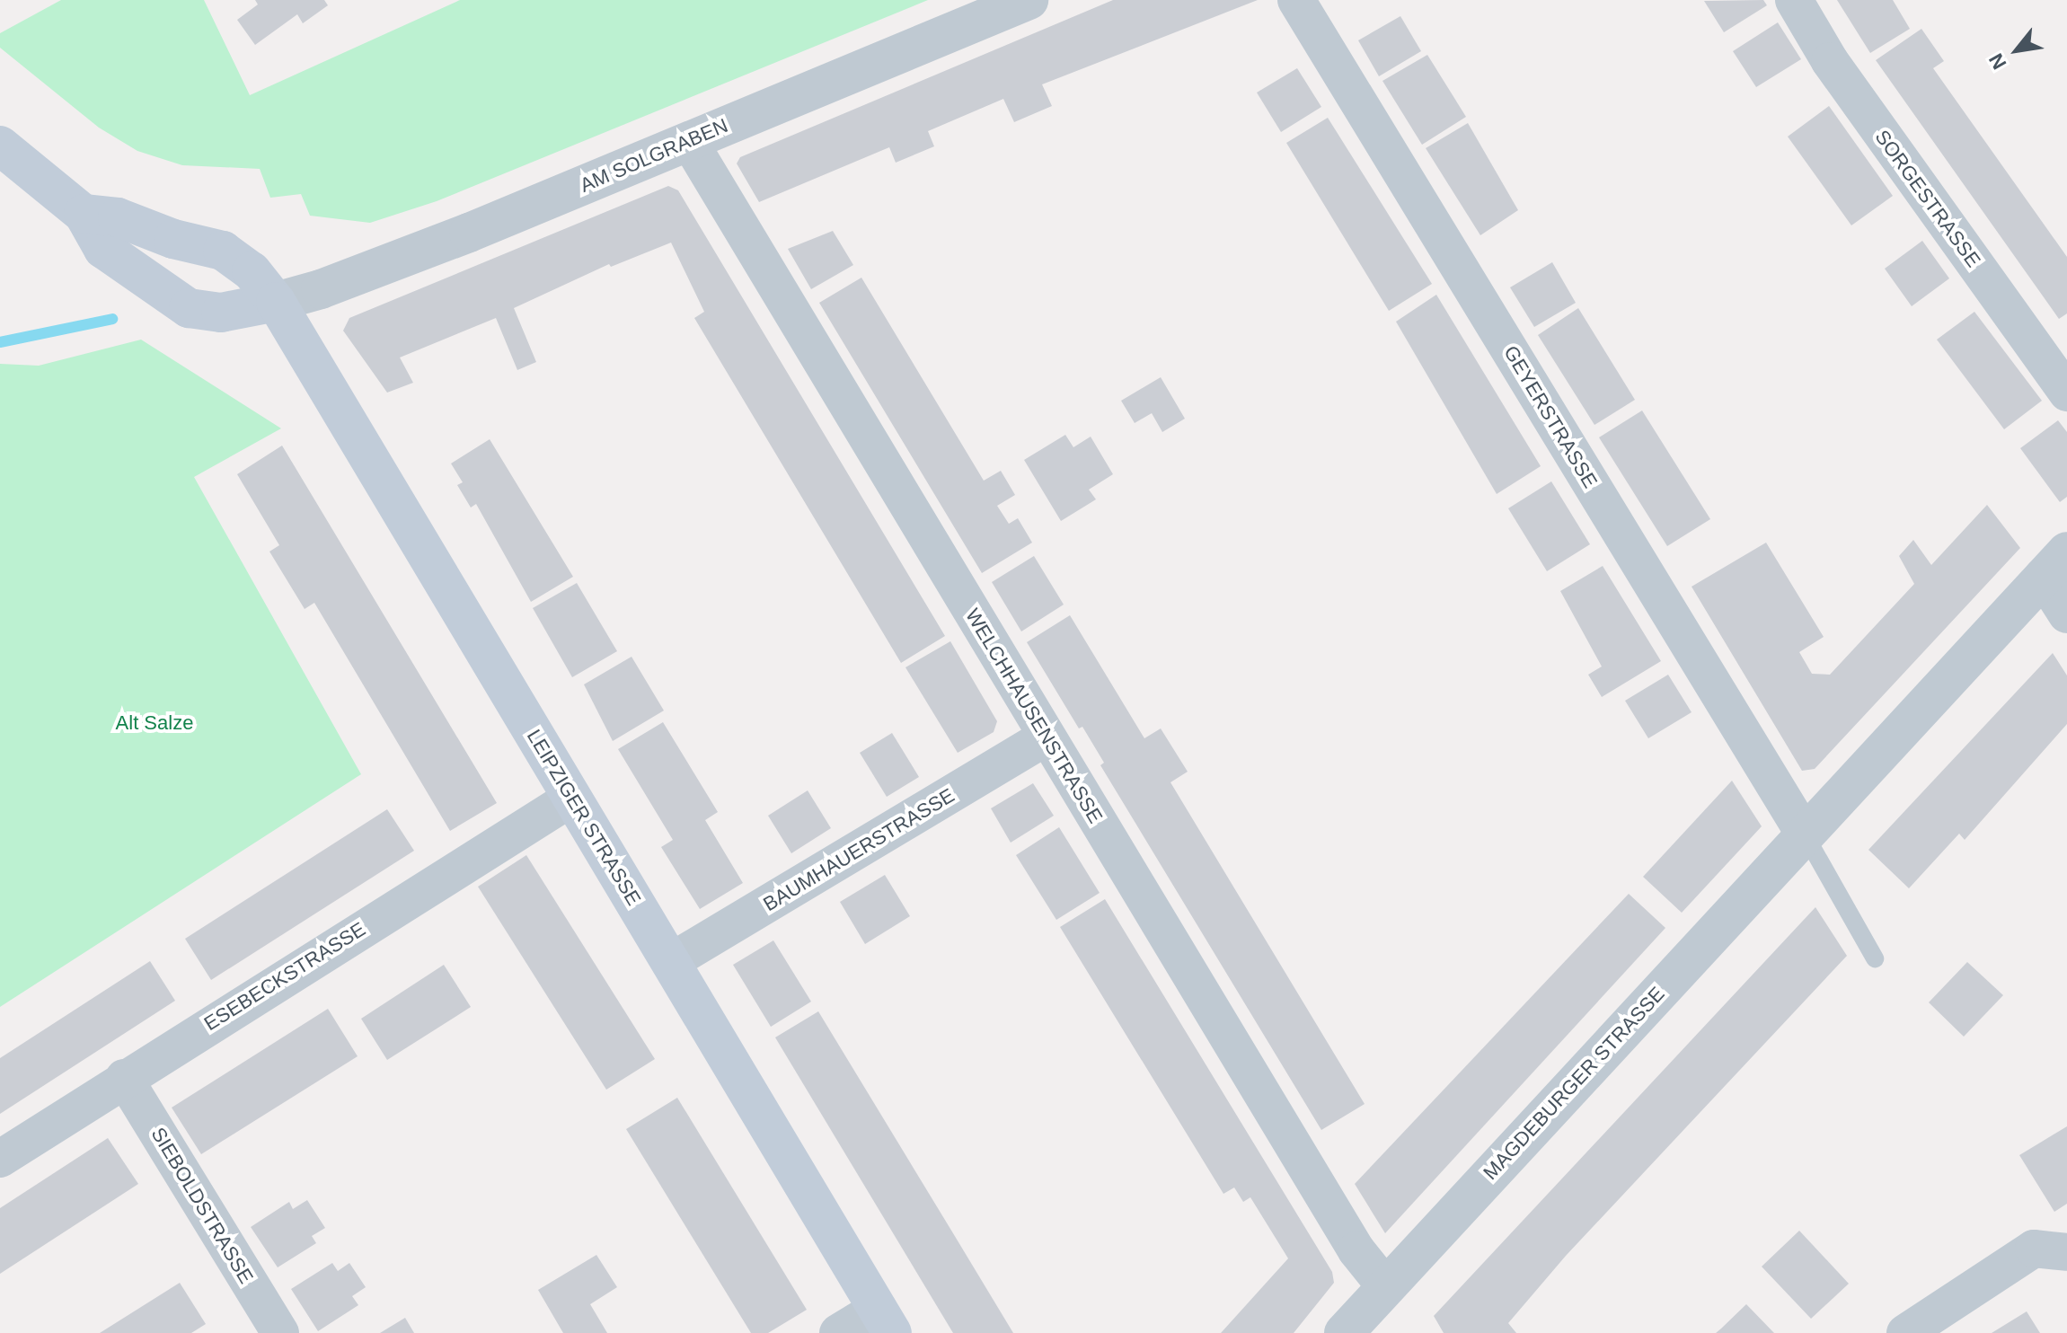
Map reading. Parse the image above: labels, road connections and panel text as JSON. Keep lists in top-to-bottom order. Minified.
{"streets":{"main road":["LEIPZIGER STRASSE"],"street":["AM SOLGRABEN","SORGESTRASSE","GEYERSTRASSE","WELCHHAUSENSTRASSE","BAUMHAUERSTRASSE","ESEBECKSTRASSE","MAGDEBURGER STRASSE","SIEBOLDSTRASSE"]},"crossings":[["AM SOLGRABEN","WELCHHAUSENSTRASSE"],["AM SOLGRABEN","LEIPZIGER STRASSE"],["GEYERSTRASSE","MAGDEBURGER STRASSE"],["WELCHHAUSENSTRASSE","BAUMHAUERSTRASSE"],["WELCHHAUSENSTRASSE","MAGDEBURGER STRASSE"],["LEIPZIGER STRASSE","BAUMHAUERSTRASSE"],["LEIPZIGER STRASSE","ESEBECKSTRASSE"],["ESEBECKSTRASSE","SIEBOLDSTRASSE"]],"parks":["Alt Salze"],"north":"bottom left"}
